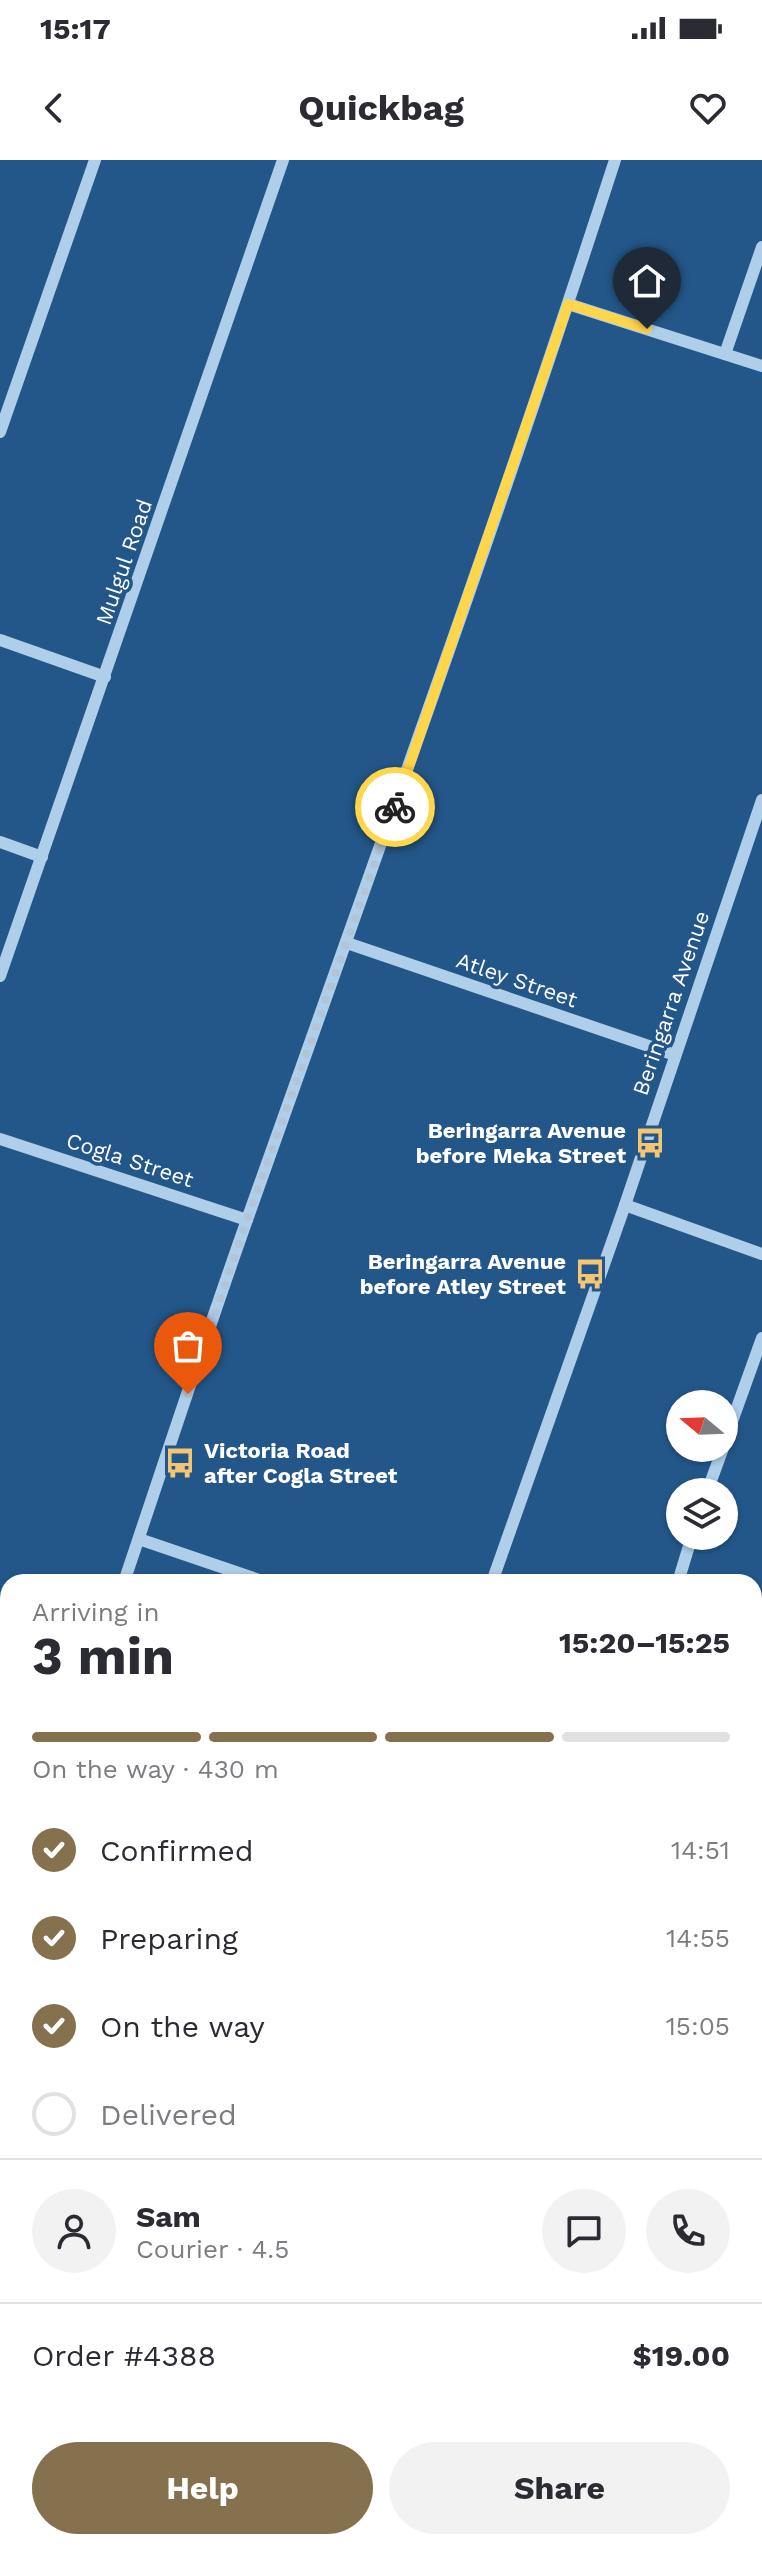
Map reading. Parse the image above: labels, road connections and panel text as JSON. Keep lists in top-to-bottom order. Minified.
{"streets":{"street":["Mulgul Road","Atley Street","Beringarra Avenue","Cogla Street"]},"crossings":[["Atley Street","Beringarra Avenue"]],"places":{"bus stop":["Beringarra Avenue before Meka Street","Beringarra Avenue before Atley Street","Victoria Road after Cogla Street"]},"north":"left","page":{"status":"15:17","header":"Quickbag","heading":["3 min","Arriving in","15:20–15:25"],"panel":["Sam","Courier · 4.5","Order #4388","$19.00"],"bar":"On the way · 430 m","list":[["Confirmed","14:51"],["Preparing","14:55"],["On the way","15:05"],"Delivered"],"buttons":["Help","Share"]}}
